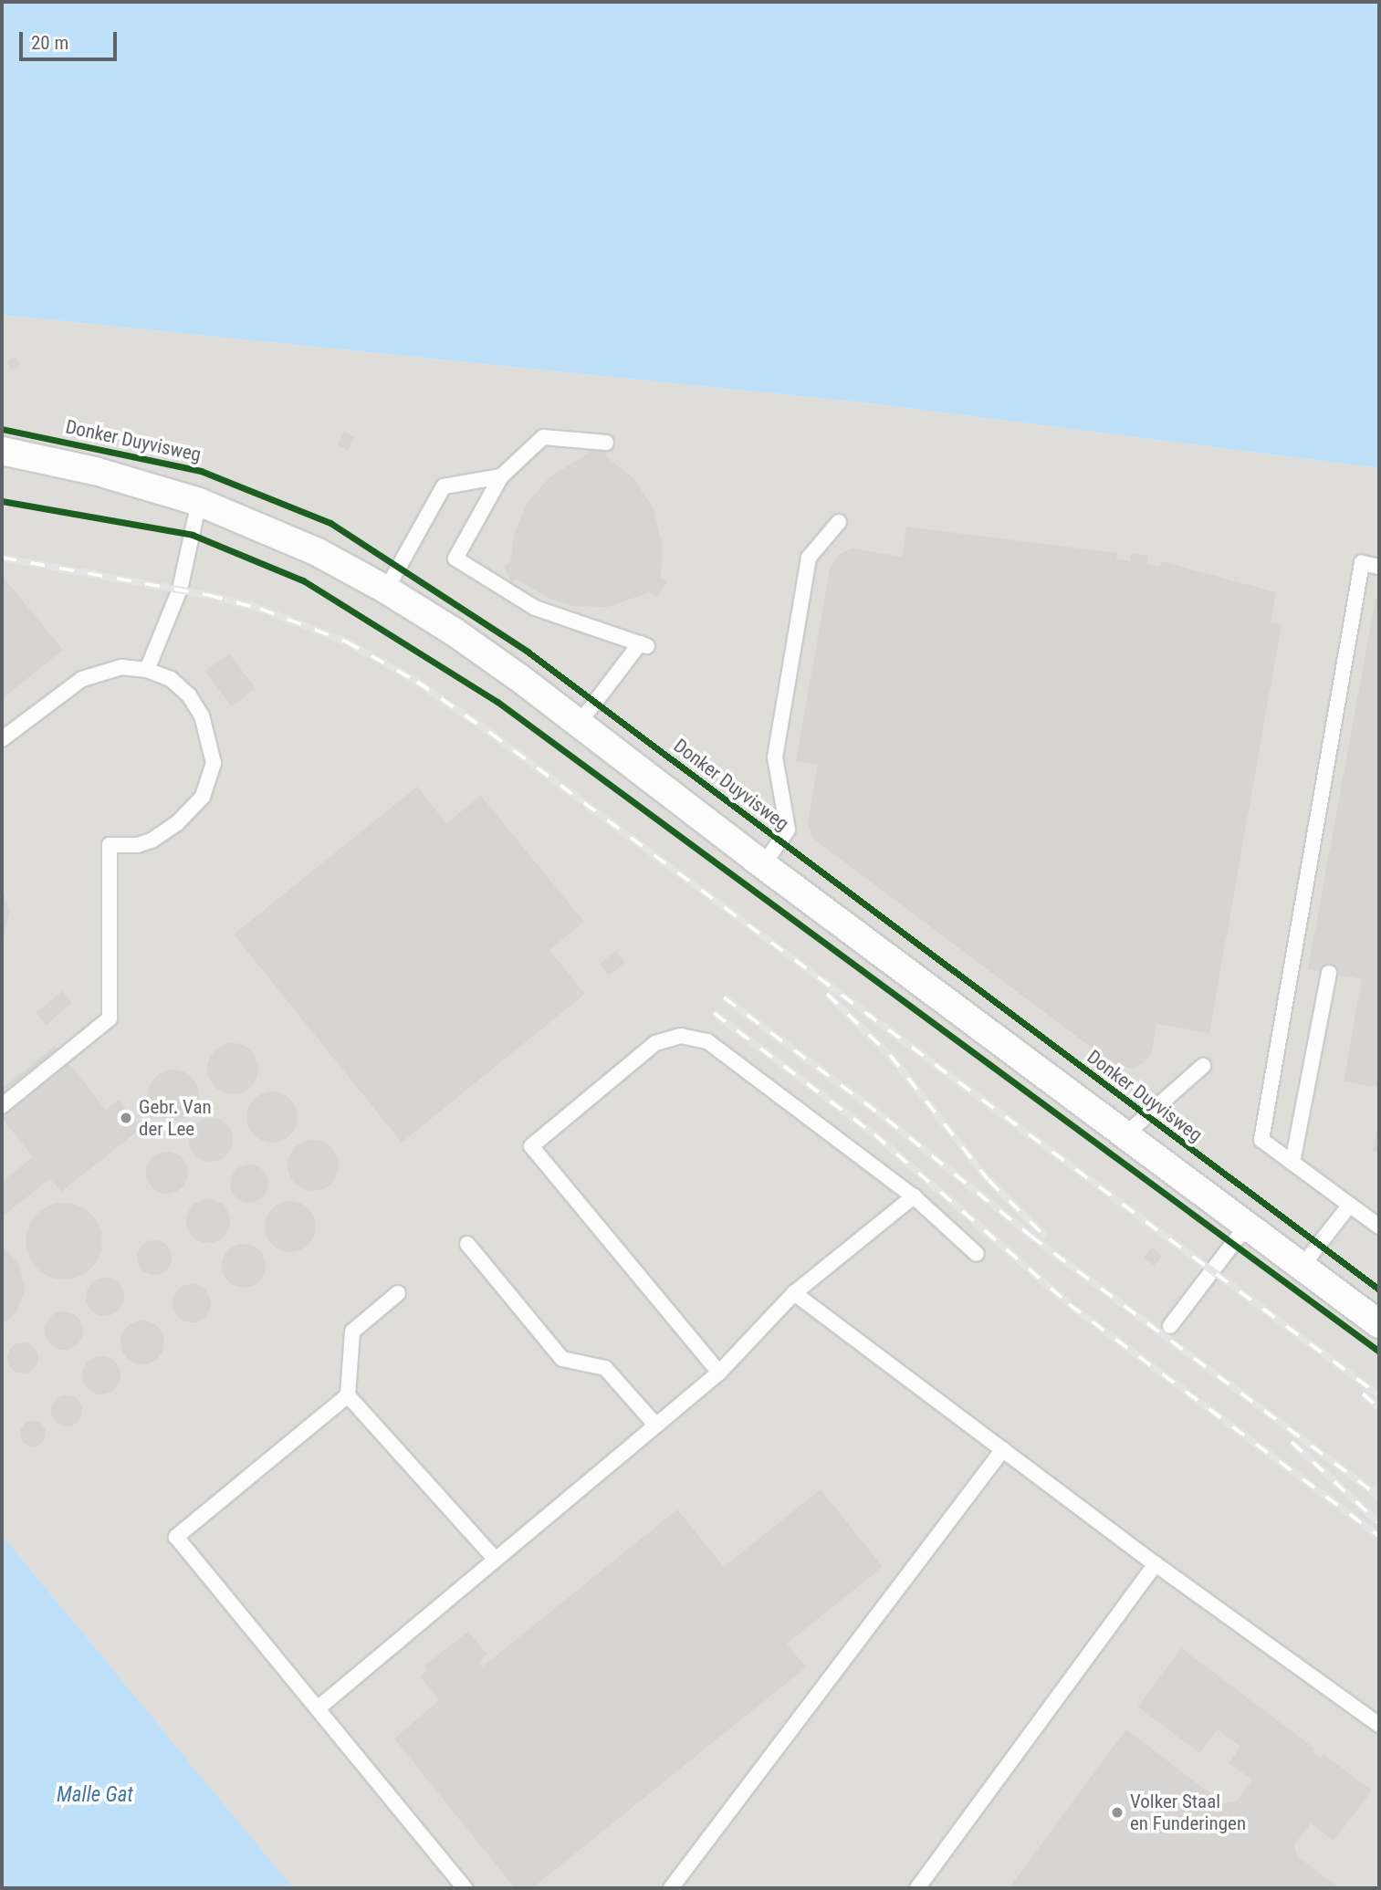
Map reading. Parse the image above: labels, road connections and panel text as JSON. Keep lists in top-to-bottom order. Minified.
{"streets":{"street":["Donker Duyvisweg"]},"water":["Malle Gat"],"places":["Gebr. Van der Lee","Volker Staal en Funderingen"],"scale_bar":"20 m"}
